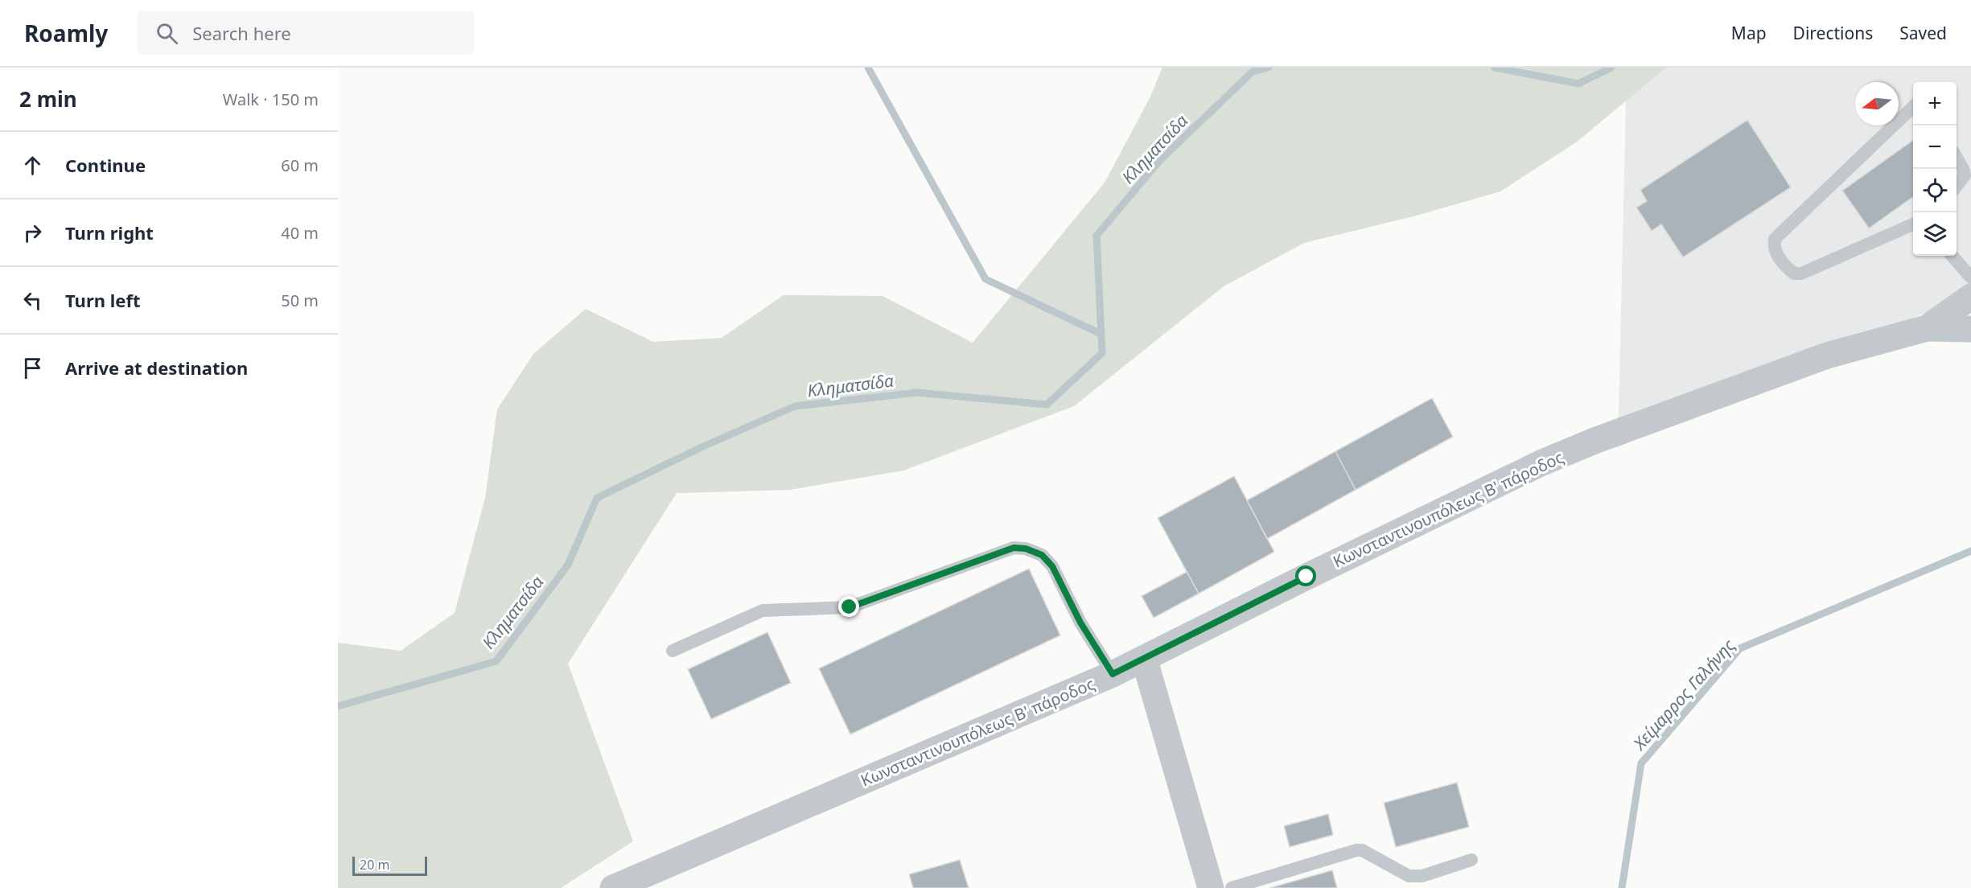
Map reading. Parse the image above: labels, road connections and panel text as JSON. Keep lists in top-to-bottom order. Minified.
{"streets":{"street":["Κωνσταντινουπόλεως Β' πάροδος"]},"water":["Κληματσίδα","Χείμαρρος Γαλήνης"],"scale_bar":"20 m","north":"left","page":{"header":"Roamly","search":"Search here","nav":["Map","Directions","Saved"],"heading":["2 min","Walk · 150 m"],"map_buttons":["+","−"],"list":[["Continue","60 m"],["Turn right","40 m"],["Turn left","50 m"],"Arrive at destination"],"scale":"20 m"}}
